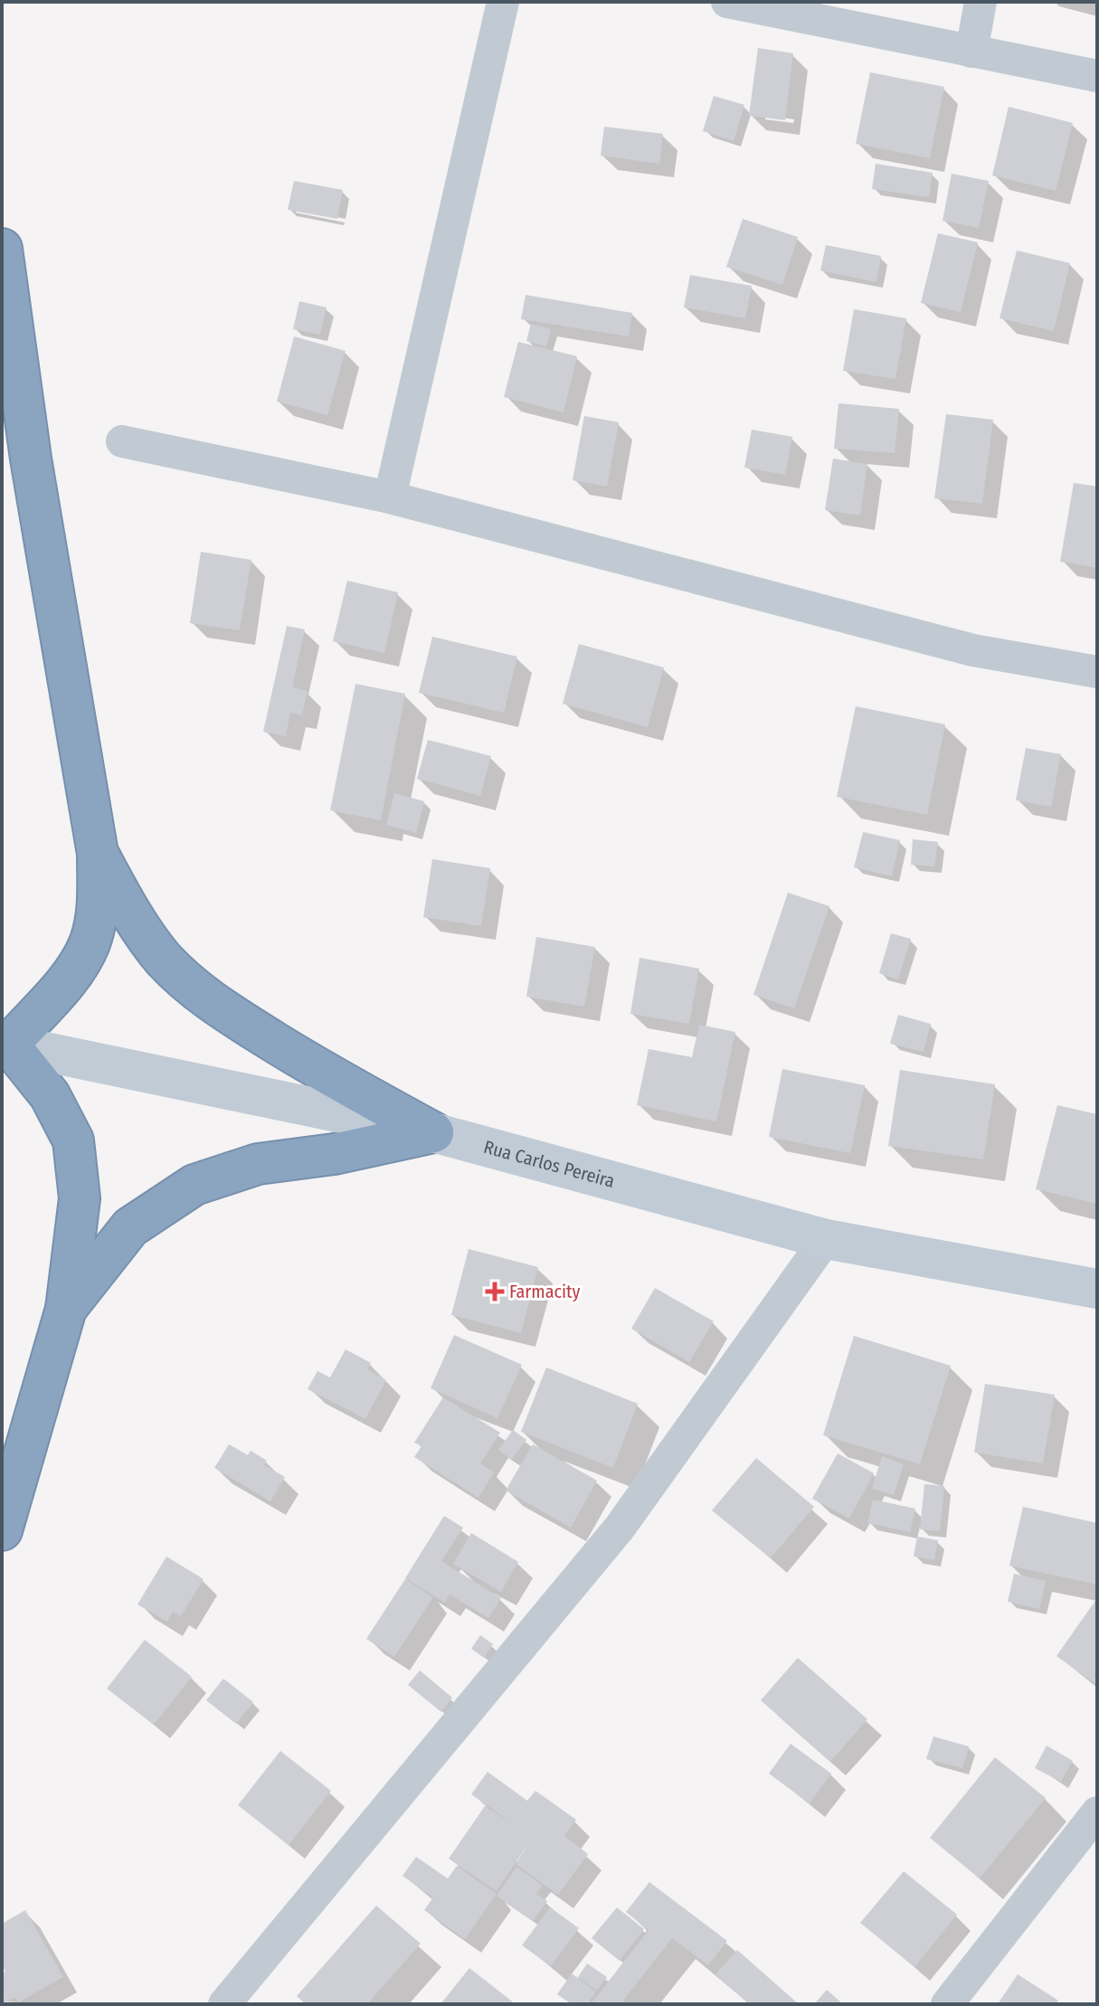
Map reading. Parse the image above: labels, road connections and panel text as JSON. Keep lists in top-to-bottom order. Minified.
{"streets":{"main road":["Rua Carlos Pereira"]},"places":{"health":["Farmacity"]}}
